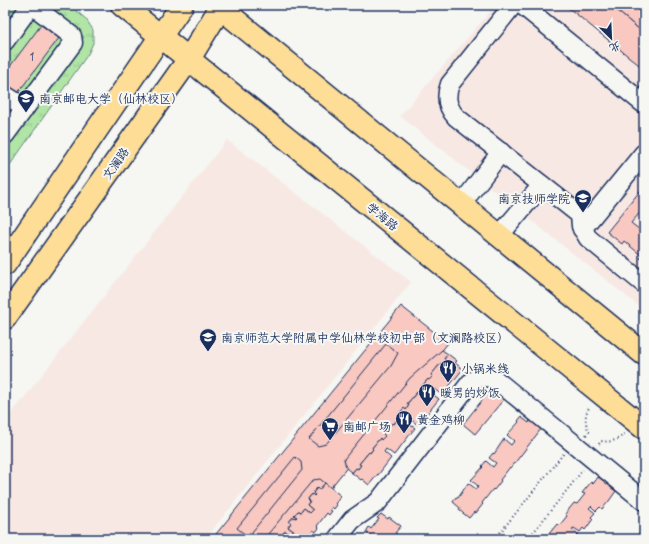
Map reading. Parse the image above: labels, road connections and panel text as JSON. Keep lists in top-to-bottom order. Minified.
{"streets":{"main road":["文澜路","学海路"]},"crossings":[["文澜路","学海路"]],"places":{"school or university":["南京邮电大学（仙林校区）","南京技师学院","南京师范大学附属中学仙林学校初中部（文澜路校区）"],"restaurant":["小锅米线","暖男的炒饭","黄金鸡柳"],"supermarket":["南邮广场"]},"house_numbers":["1"],"north":"bottom right"}
